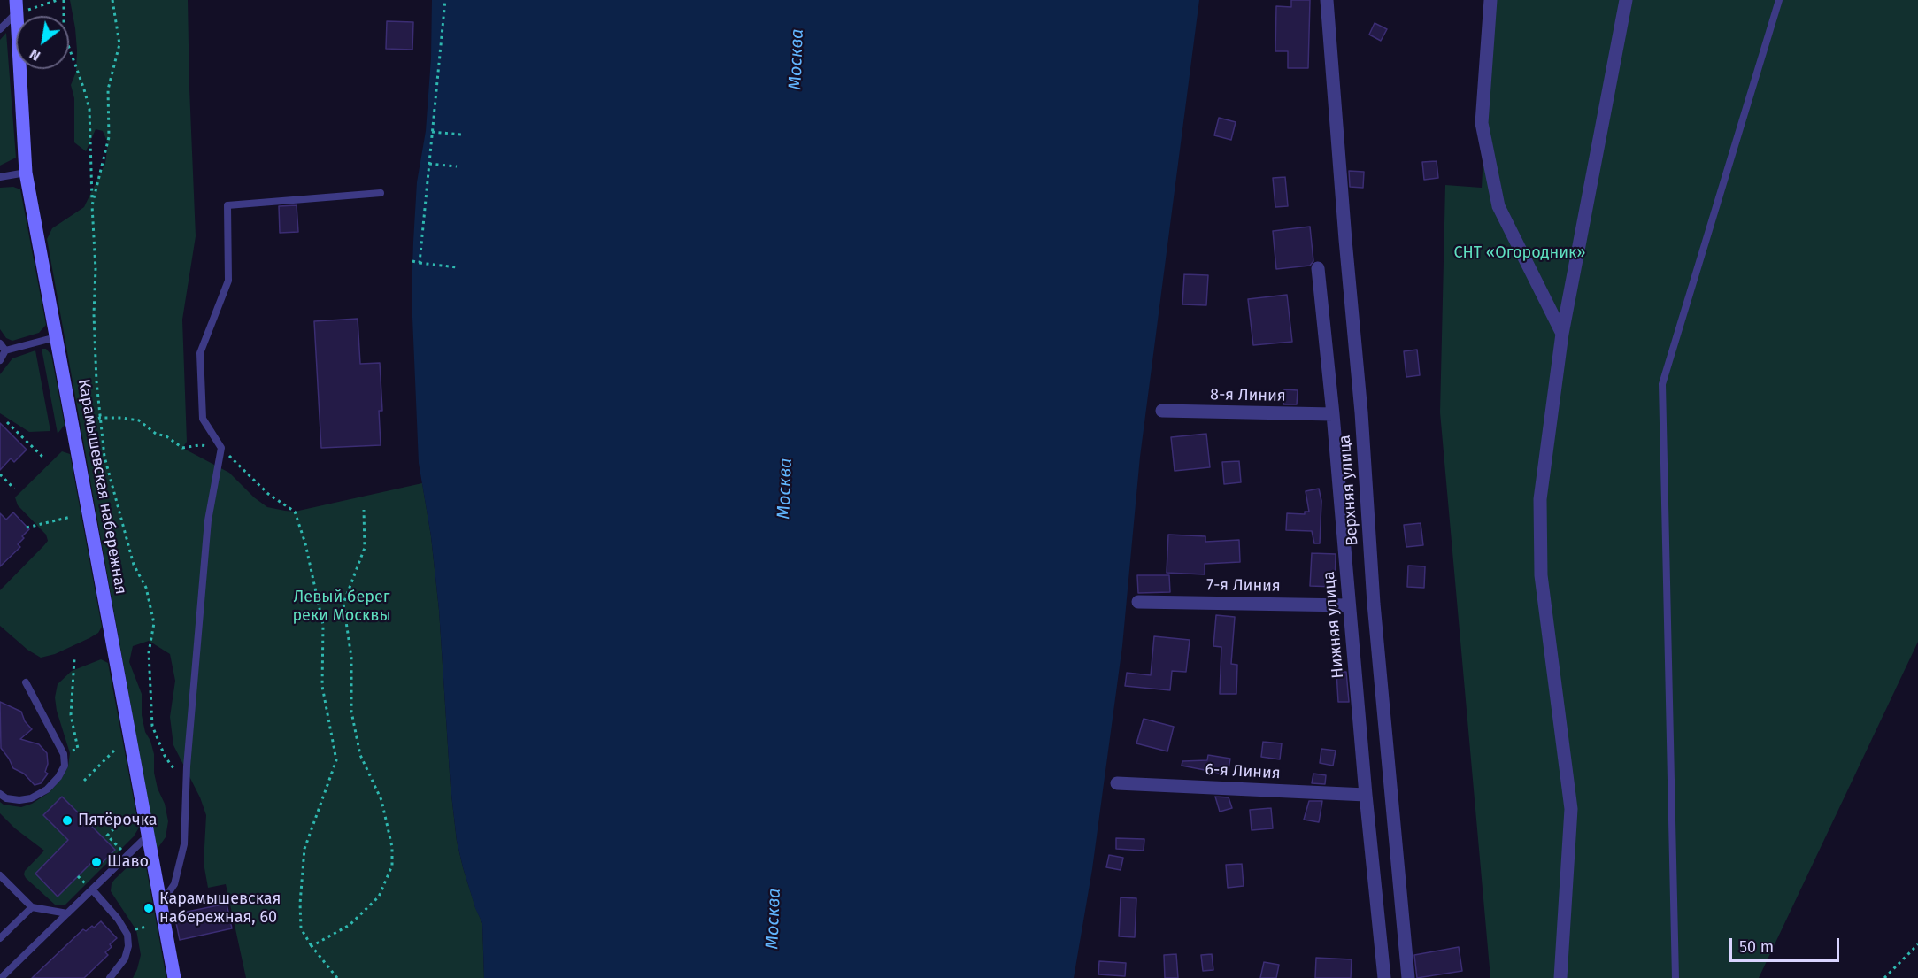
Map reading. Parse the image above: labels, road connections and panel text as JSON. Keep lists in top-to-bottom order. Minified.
{"streets":{"street":["8-я Линия","Карамышевская набережная","Верхняя улица","7-я Линия","Нижняя улица","6-я Линия"]},"crossings":[["8-я Линия","Нижняя улица"],["7-я Линия","Нижняя улица"],["Нижняя улица","6-я Линия"]],"water":["Москва"],"parks":["СНТ «Огородник»","Левый берег реки Москвы"],"places":["Пятёрочка","Шаво","Карамышевская набережная, 60"],"scale_bar":"50 m","north":"bottom left"}
